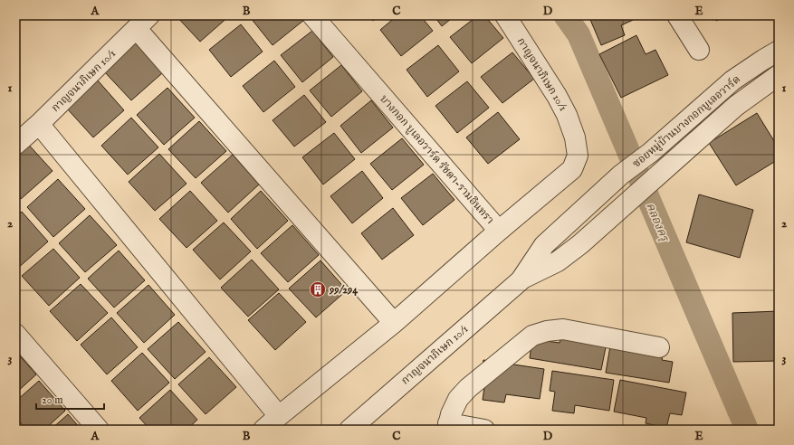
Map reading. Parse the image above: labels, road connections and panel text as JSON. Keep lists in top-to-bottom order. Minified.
{"streets":{"street":["กาญจนาภิเษก 10/1","ซอยหมู่บ้านบางกอกบูเลอวาร์ด","บางกอก บูเลอวาร์ด รัชดา-รามอินทรา"]},"crossings":[["กาญจนาภิเษก 10/1","ซอยหมู่บ้านบางกอกบูเลอวาร์ด"],["กาญจนาภิเษก 10/1","บางกอก บูเลอวาร์ด รัชดา-รามอินทรา"]],"water":["คลองครุ"],"places":{"building":["99/294"]},"scale_bar":"20 m","grid":{"columns":["A","B","C","D","E"],"rows":["1","2","3"]}}
